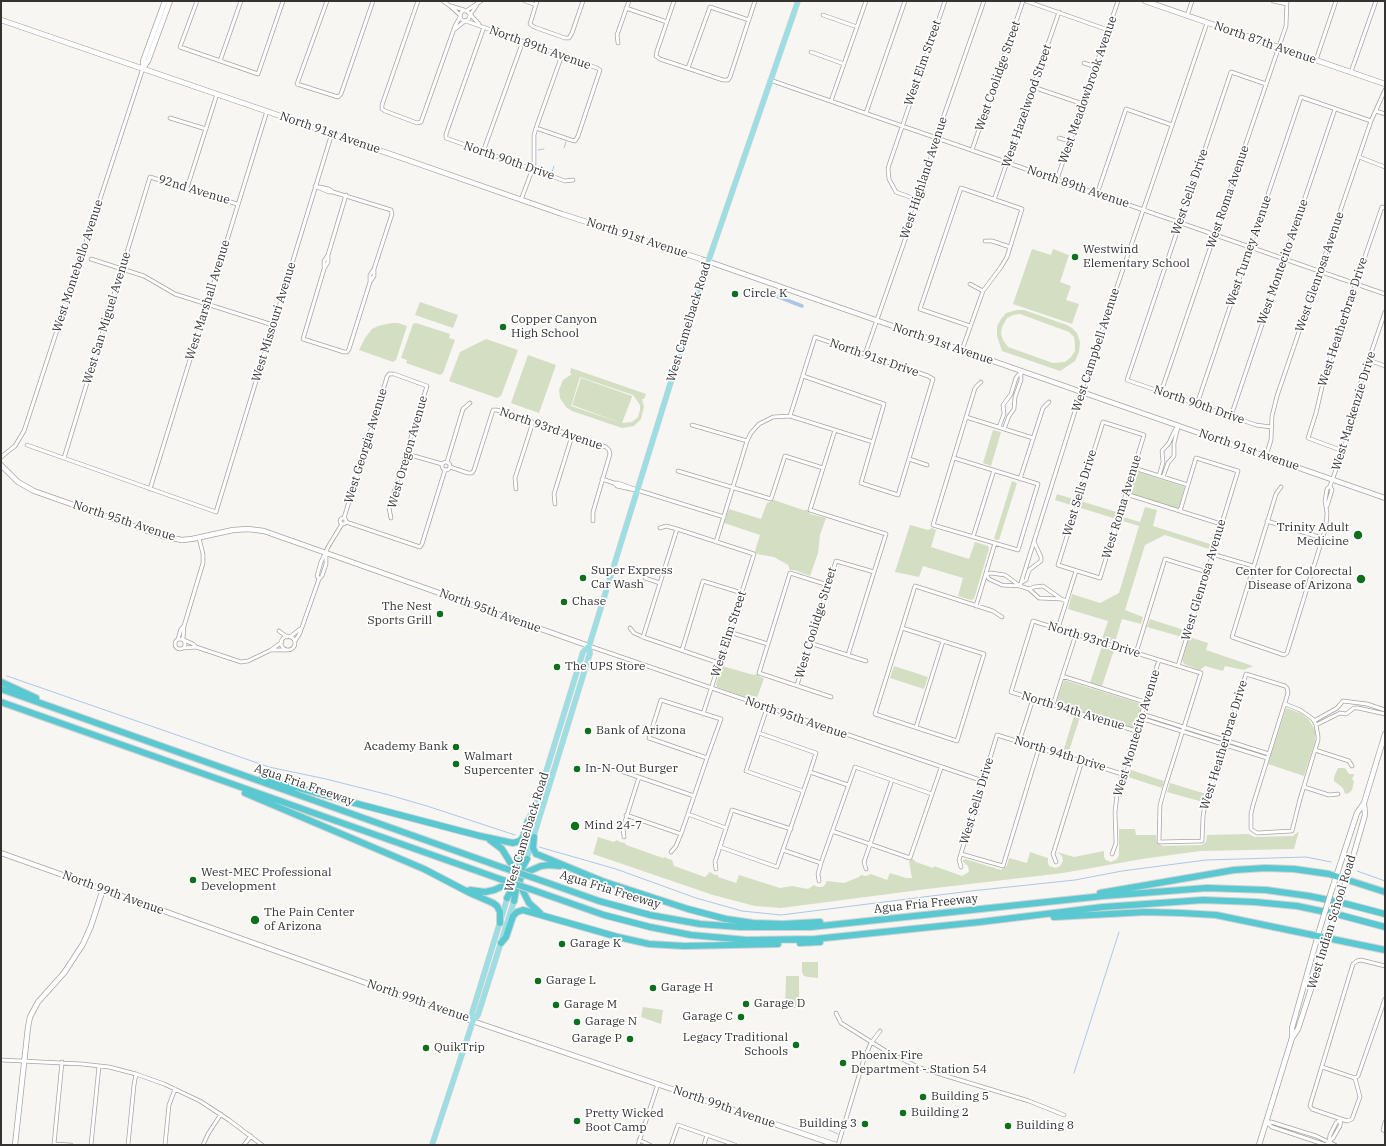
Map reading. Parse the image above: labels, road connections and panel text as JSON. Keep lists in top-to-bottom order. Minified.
{"streets":{"highway":["Agua Fria Freeway"],"main road":["North 87th Avenue","North 91st Avenue","West Montebello Avenue","West Camelback Road","North 95th Avenue","North 99th Avenue","West Indian School Road"],"street":["North 89th Avenue","West Elm Street","West Coolidge Street","West Meadowbrook Avenue","West Hazelwood Street","North 90th Drive","West Highland Avenue","92nd Avenue","West Sells Drive","West Roma Avenue","West Turney Avenue","West Montecito Avenue","West Glenrosa Avenue","West Marshall Avenue","West San Miguel Avenue","West Missouri Avenue","West Heatherbrae Drive","West Campbell Avenue","North 91st Drive","West Mackenzie Drive","North 93rd Avenue","West Georgia Avenue","West Oregon Avenue","North 93rd Drive","North 94th Avenue","North 94th Drive"]},"crossings":[["North 87th Avenue","West Roma Avenue"],["North 87th Avenue","West Campbell Avenue"],["North 89th Avenue","West Elm Street"],["North 89th Avenue","West Coolidge Street"],["North 89th Avenue","West Meadowbrook Avenue"],["North 89th Avenue","West Hazelwood Street"],["North 89th Avenue","North 90th Drive"],["North 89th Avenue","West Highland Avenue"],["North 89th Avenue","West Sells Drive"],["North 89th Avenue","West Roma Avenue"],["North 89th Avenue","West Turney Avenue"],["North 89th Avenue","West Montecito Avenue"],["North 89th Avenue","West Glenrosa Avenue"],["North 89th Avenue","West Camelback Road"],["North 89th Avenue","West Heatherbrae Drive"],["North 89th Avenue","West Campbell Avenue"],["West Elm Street","West Highland Avenue"],["West Elm Street","North 95th Avenue"],["North 91st Avenue","West Highland Avenue"],["North 91st Avenue","West Montebello Avenue"],["North 91st Avenue","West Glenrosa Avenue"],["North 91st Avenue","West Marshall Avenue"],["North 91st Avenue","West Missouri Avenue"],["North 91st Avenue","West Camelback Road"],["North 91st Avenue","West Campbell Avenue"],["North 91st Avenue","West Mackenzie Drive"],["North 90th Drive","West Sells Drive"],["North 90th Drive","West Roma Avenue"],["North 90th Drive","West Turney Avenue"],["North 90th Drive","West Montecito Avenue"],["North 90th Drive","West Glenrosa Avenue"],["West Highland Avenue","North 91st Drive"],["92nd Avenue","West Marshall Avenue"],["92nd Avenue","West San Miguel Avenue"],["West Sells Drive","West Roma Avenue"],["West Sells Drive","North 95th Avenue"],["West Sells Drive","North 94th Drive"],["West Turney Avenue","West Montecito Avenue"],["West Montecito Avenue","North 93rd Drive"],["West Montecito Avenue","North 94th Avenue"],["West Montecito Avenue","North 94th Drive"],["West Glenrosa Avenue","North 93rd Drive"],["West Marshall Avenue","West Missouri Avenue"],["West Camelback Road","North 95th Avenue"],["West Camelback Road","North 99th Avenue"],["West Heatherbrae Drive","West Mackenzie Drive"],["West Heatherbrae Drive","North 93rd Drive"],["West Georgia Avenue","West Oregon Avenue"],["West Georgia Avenue","North 95th Avenue"],["North 93rd Drive","North 94th Avenue"]],"places":["Westwind Elementary School","Circle K","Copper Canyon High School","Trinity Adult Medicine","Super Express Car Wash","Center for Colorectal Disease of Arizona","Chase","The Nest Sports Grill","The UPS Store","Bank of Arizona","Academy Bank","Walmart Supercenter","In-N-Out Burger","Mind 24-7","West-MEC Professional Development","The Pain Center of Arizona","Garage K","Garage L","Garage H","Garage D","Garage M","Garage C","Garage N","Garage P","Legacy Traditional Schools","QuikTrip","Phoenix Fire Department - Station 54","Building 5","Building 2","Pretty Wicked Boot Camp","Building 3","Building 8"]}
